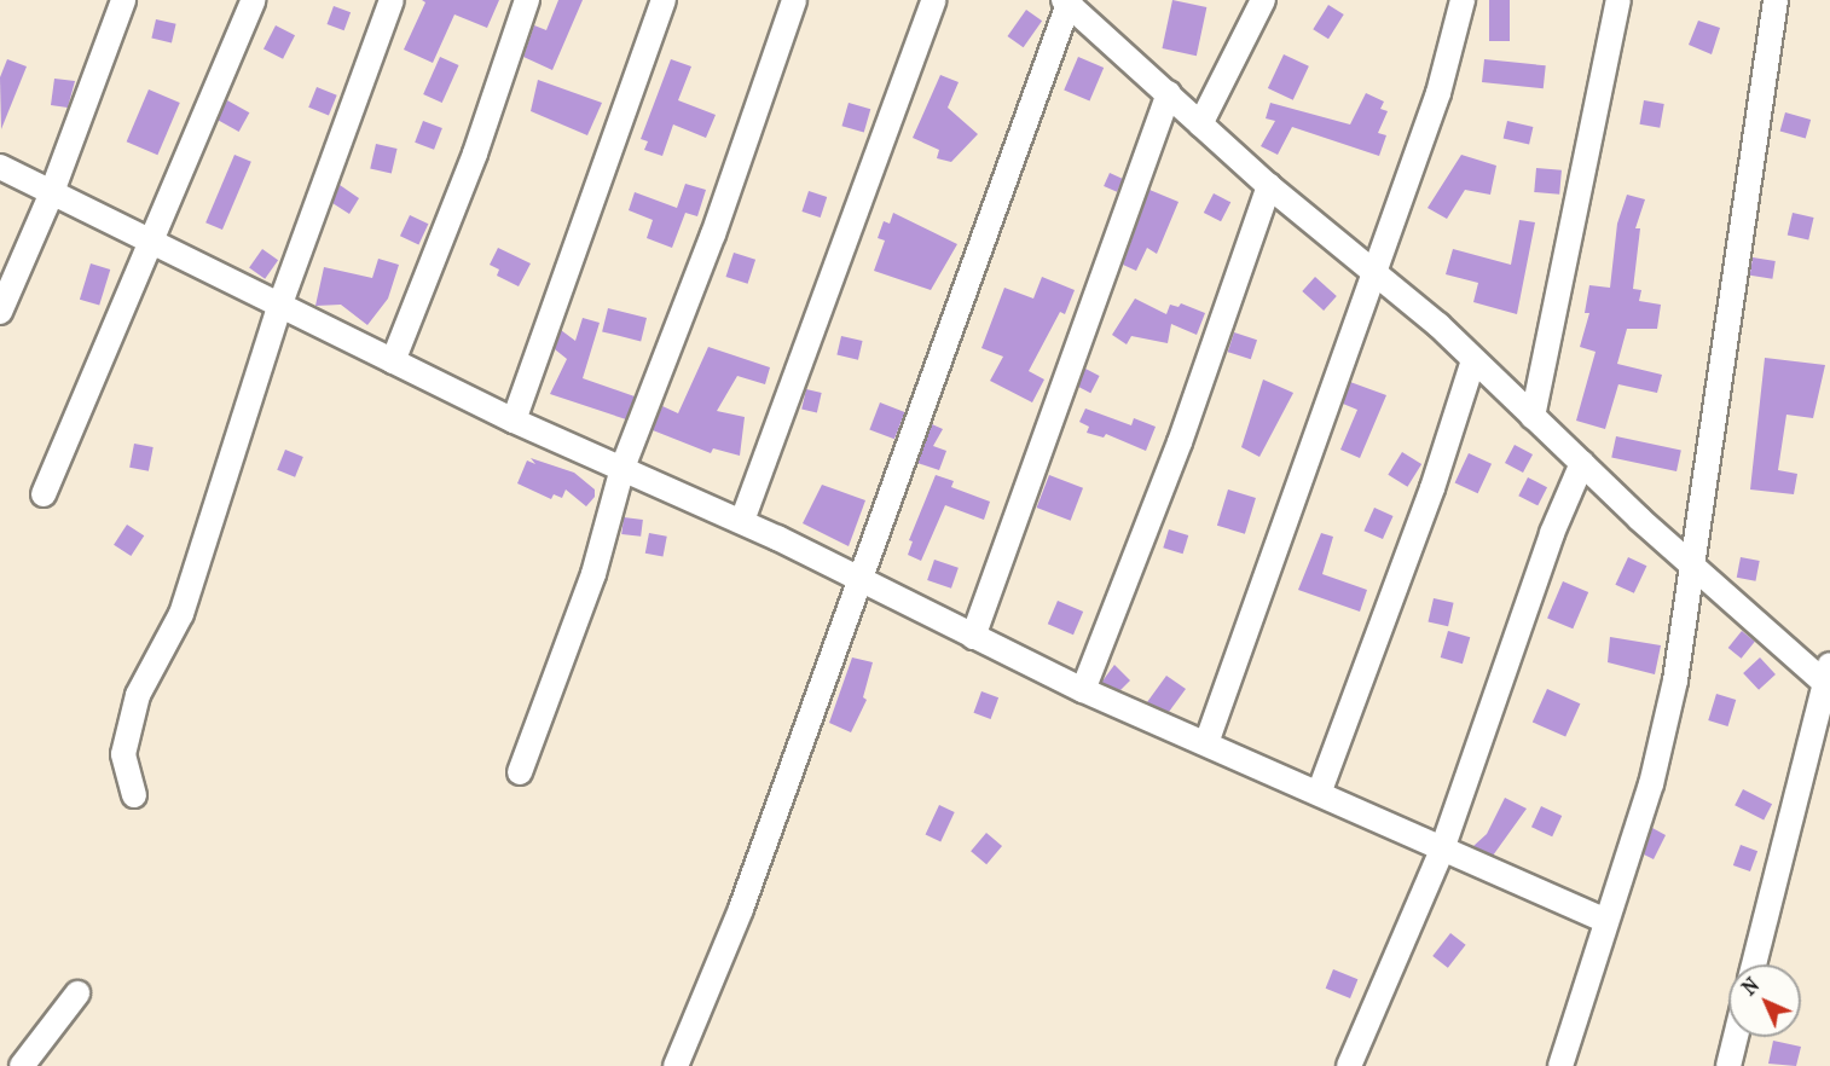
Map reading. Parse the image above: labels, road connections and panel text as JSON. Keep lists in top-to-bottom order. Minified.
{"north":"top left"}
